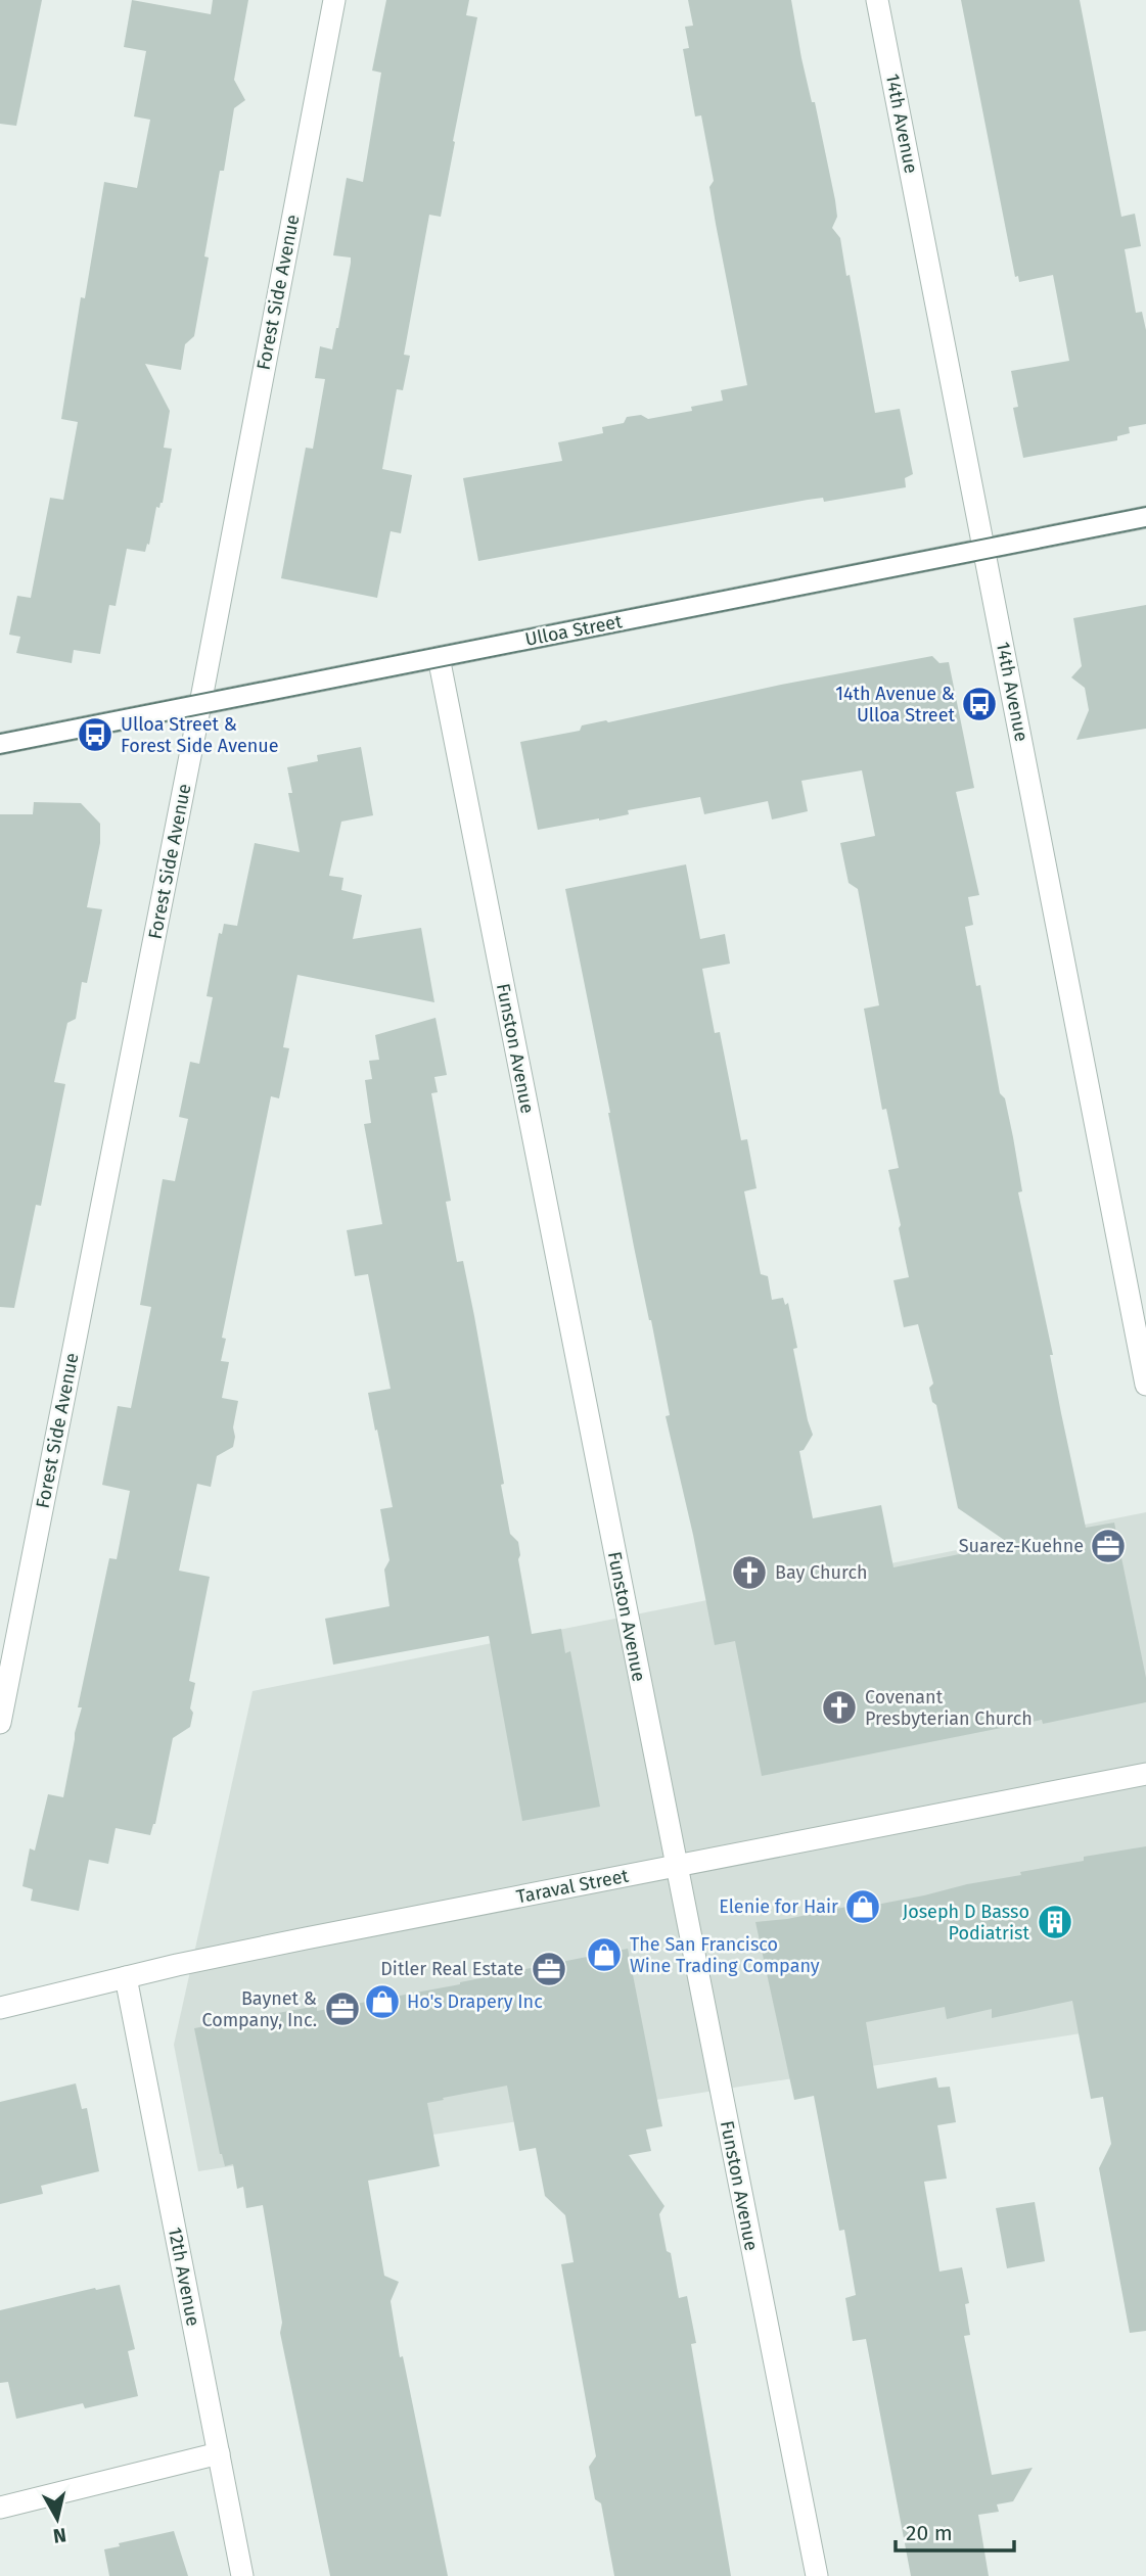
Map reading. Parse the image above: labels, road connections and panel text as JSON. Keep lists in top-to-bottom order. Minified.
{"streets":{"street":["14th Avenue","Forest Side Avenue","Ulloa Street","Funston Avenue","Taraval Street","12th Avenue"]},"crossings":[["14th Avenue","Ulloa Street"],["Forest Side Avenue","Ulloa Street"],["Ulloa Street","Funston Avenue"],["Funston Avenue","Taraval Street"],["Taraval Street","12th Avenue"]],"places":{"bus stop":["14th Avenue & Ulloa Street","Ulloa Street & Forest Side Avenue"],"office":["Suarez-Kuehne","Ditler Real Estate","Baynet & Company, Inc."],"church":["Bay Church","Covenant Presbyterian Church"],"shop":["Elenie for Hair","The San Francisco Wine Trading Company","Ho's Drapery Inc"],"building":["Joseph D Basso Podiatrist"]},"scale_bar":"20 m","north":"bottom"}
